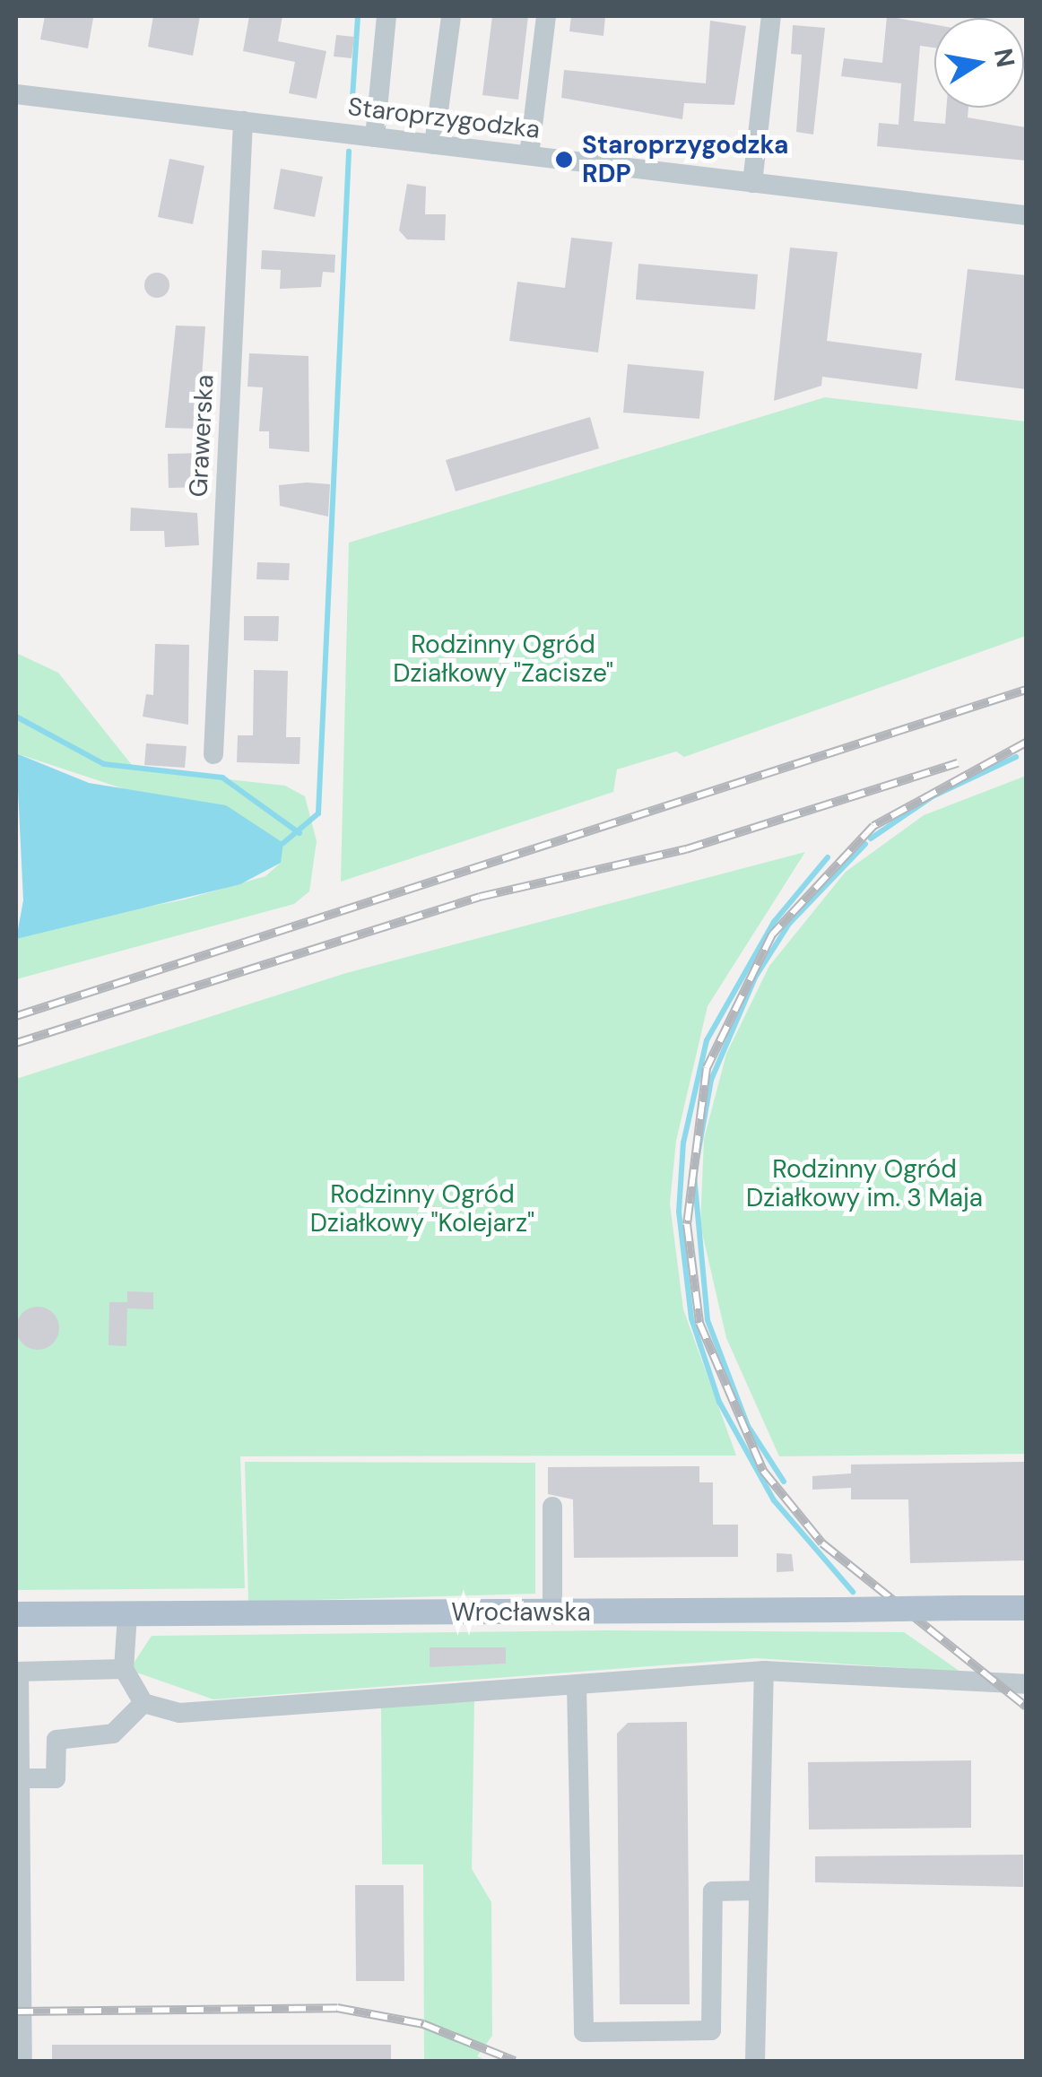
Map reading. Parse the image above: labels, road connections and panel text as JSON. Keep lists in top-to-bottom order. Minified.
{"streets":{"main road":["Wrocławska"],"street":["Staroprzygodzka","Grawerska"]},"crossings":[["Staroprzygodzka","Grawerska"]],"parks":["Rodzinny Ogród Działkowy \"Zacisze\"","Rodzinny Ogród Działkowy im. 3 Maja","Rodzinny Ogród Działkowy \"Kolejarz\""],"places":["Staroprzygodzka RDP"],"north":"right"}
